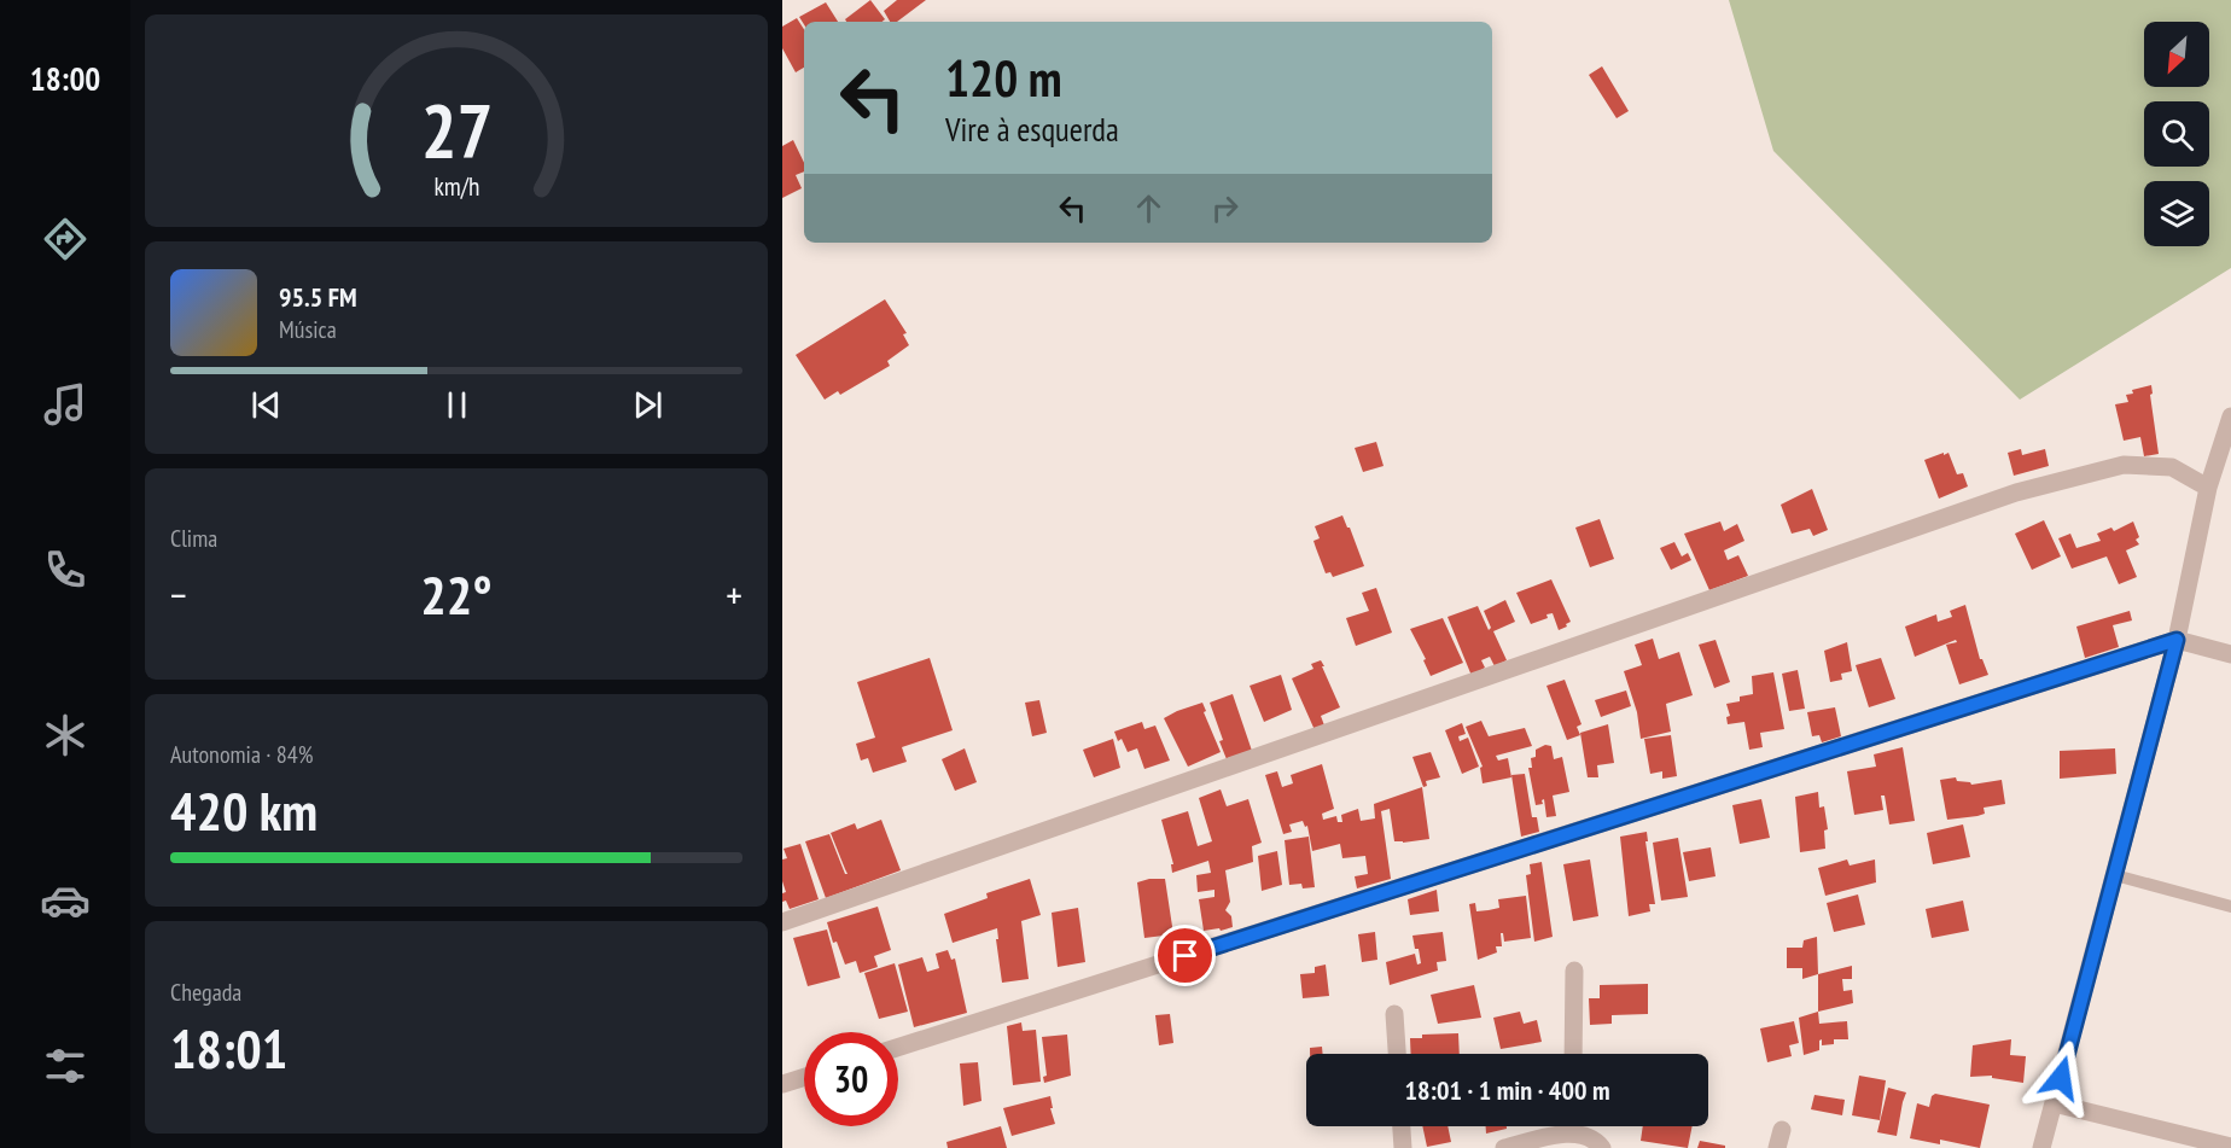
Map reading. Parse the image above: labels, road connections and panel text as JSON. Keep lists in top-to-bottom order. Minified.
{"north":"bottom left","page":{"tabs":"18:00","turn":["120 m","Vire à esquerda"],"song":["95.5 FM","Música"],"tile":["Clima",["Autonomia · 84%","420 km"],["Chegada","18:01"]],"heat":["−","22°","+"],"limit":"30","trip":"18:01 · 1 min · 400 m","gauge":["27","km/h"]}}
